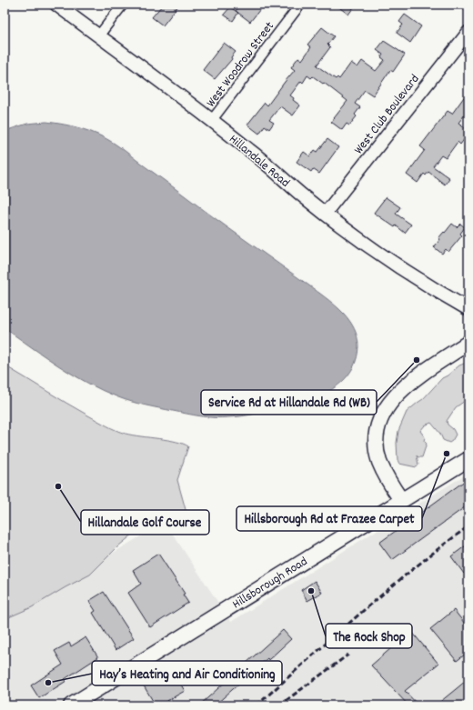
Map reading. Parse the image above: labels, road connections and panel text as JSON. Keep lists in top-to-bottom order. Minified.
{"streets":{"main road":["Hillandale Road","Hillsborough Road"],"street":["West Woodrow Street","West Club Boulevard"]},"crossings":[["West Woodrow Street","Hillandale Road"],["West Club Boulevard","Hillandale Road"]],"places":["Service Rd at Hillandale Rd (WB)","Hillsborough Rd at Frazee Carpet","Hillandale Golf Course","The Rock Shop","Hay’s Heating and Air Conditioning"]}
